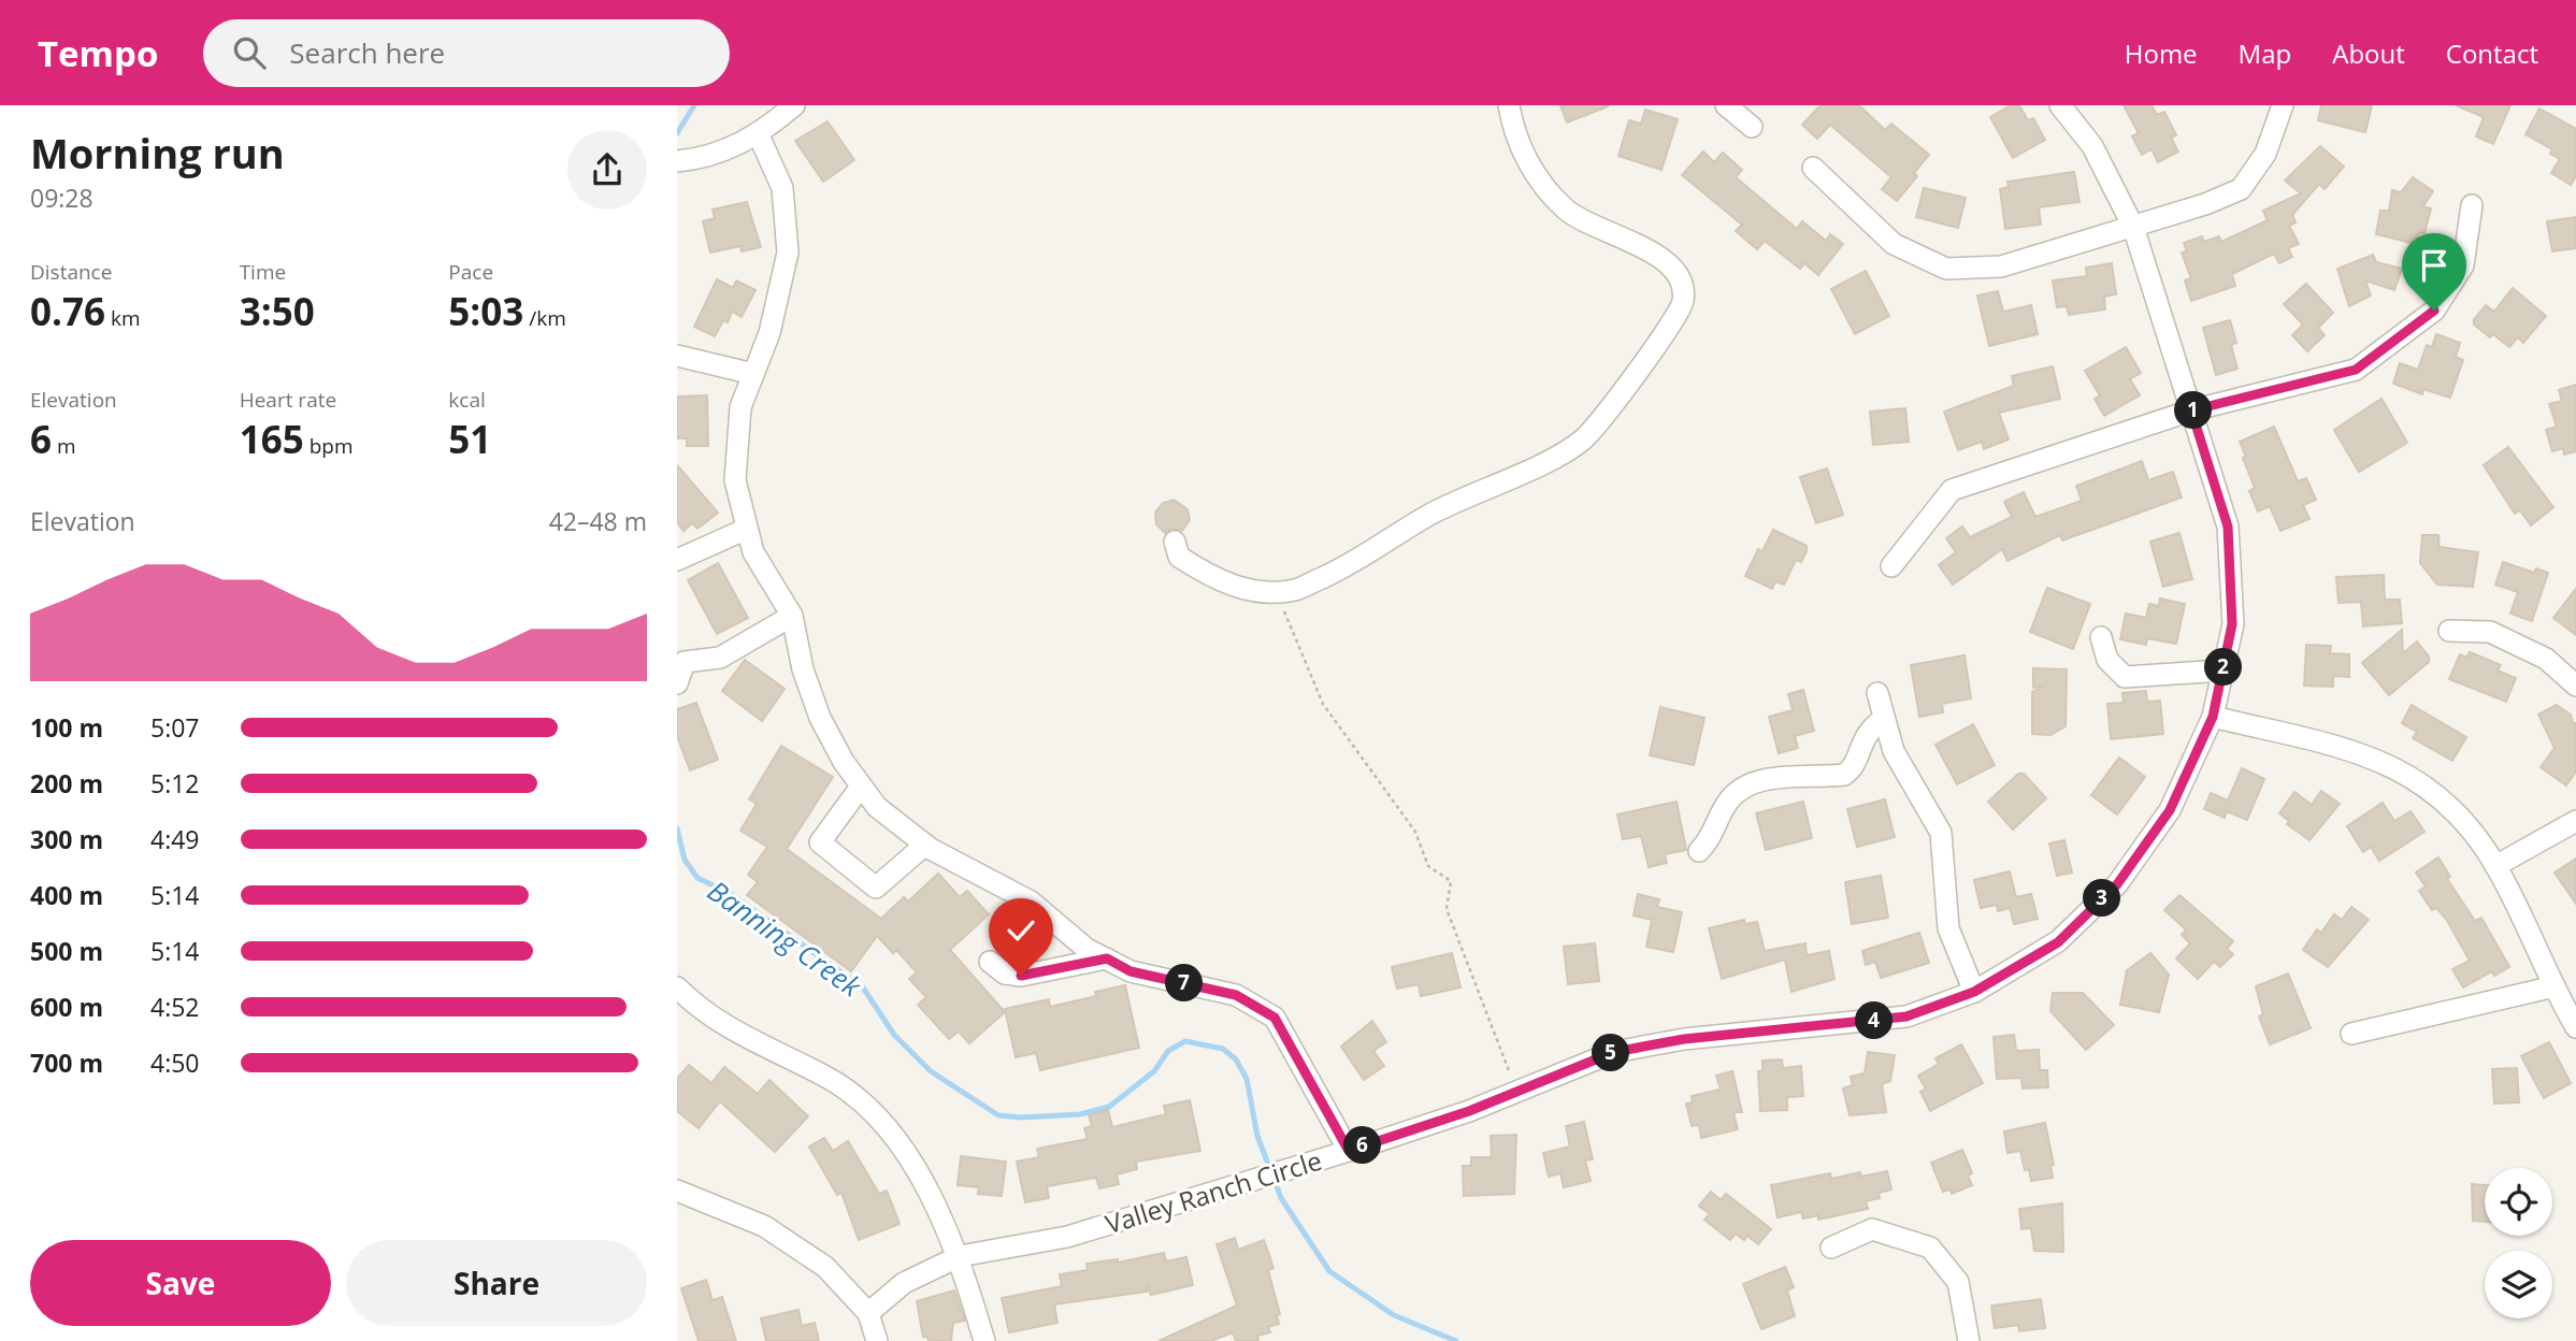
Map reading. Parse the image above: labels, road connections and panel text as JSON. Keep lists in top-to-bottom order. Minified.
{"streets":{"street":["Valley Ranch Circle"]},"water":["Banning Creek"],"page":{"header":"Tempo","search":"Search here","nav":["Home","Map","About","Contact"],"heading":["Morning run","09:28"],"stats":[["Distance","0.76 km"],["Time","3:50"],["Pace","5:03 /km"],["Elevation","6 m"],["Heart rate","165 bpm"],["kcal","51"]],"pins":["1","2","3","7","4","5","6"],"chart":["Elevation","42–48 m"],"list":[{"name":"100 m","note":"5:07"},{"name":"200 m","note":"5:12"},{"name":"300 m","note":"4:49"},{"name":"400 m","note":"5:14"},{"name":"500 m","note":"5:14"},{"name":"600 m","note":"4:52"},{"name":"700 m","note":"4:50"}],"buttons":["Save","Share"]}}
